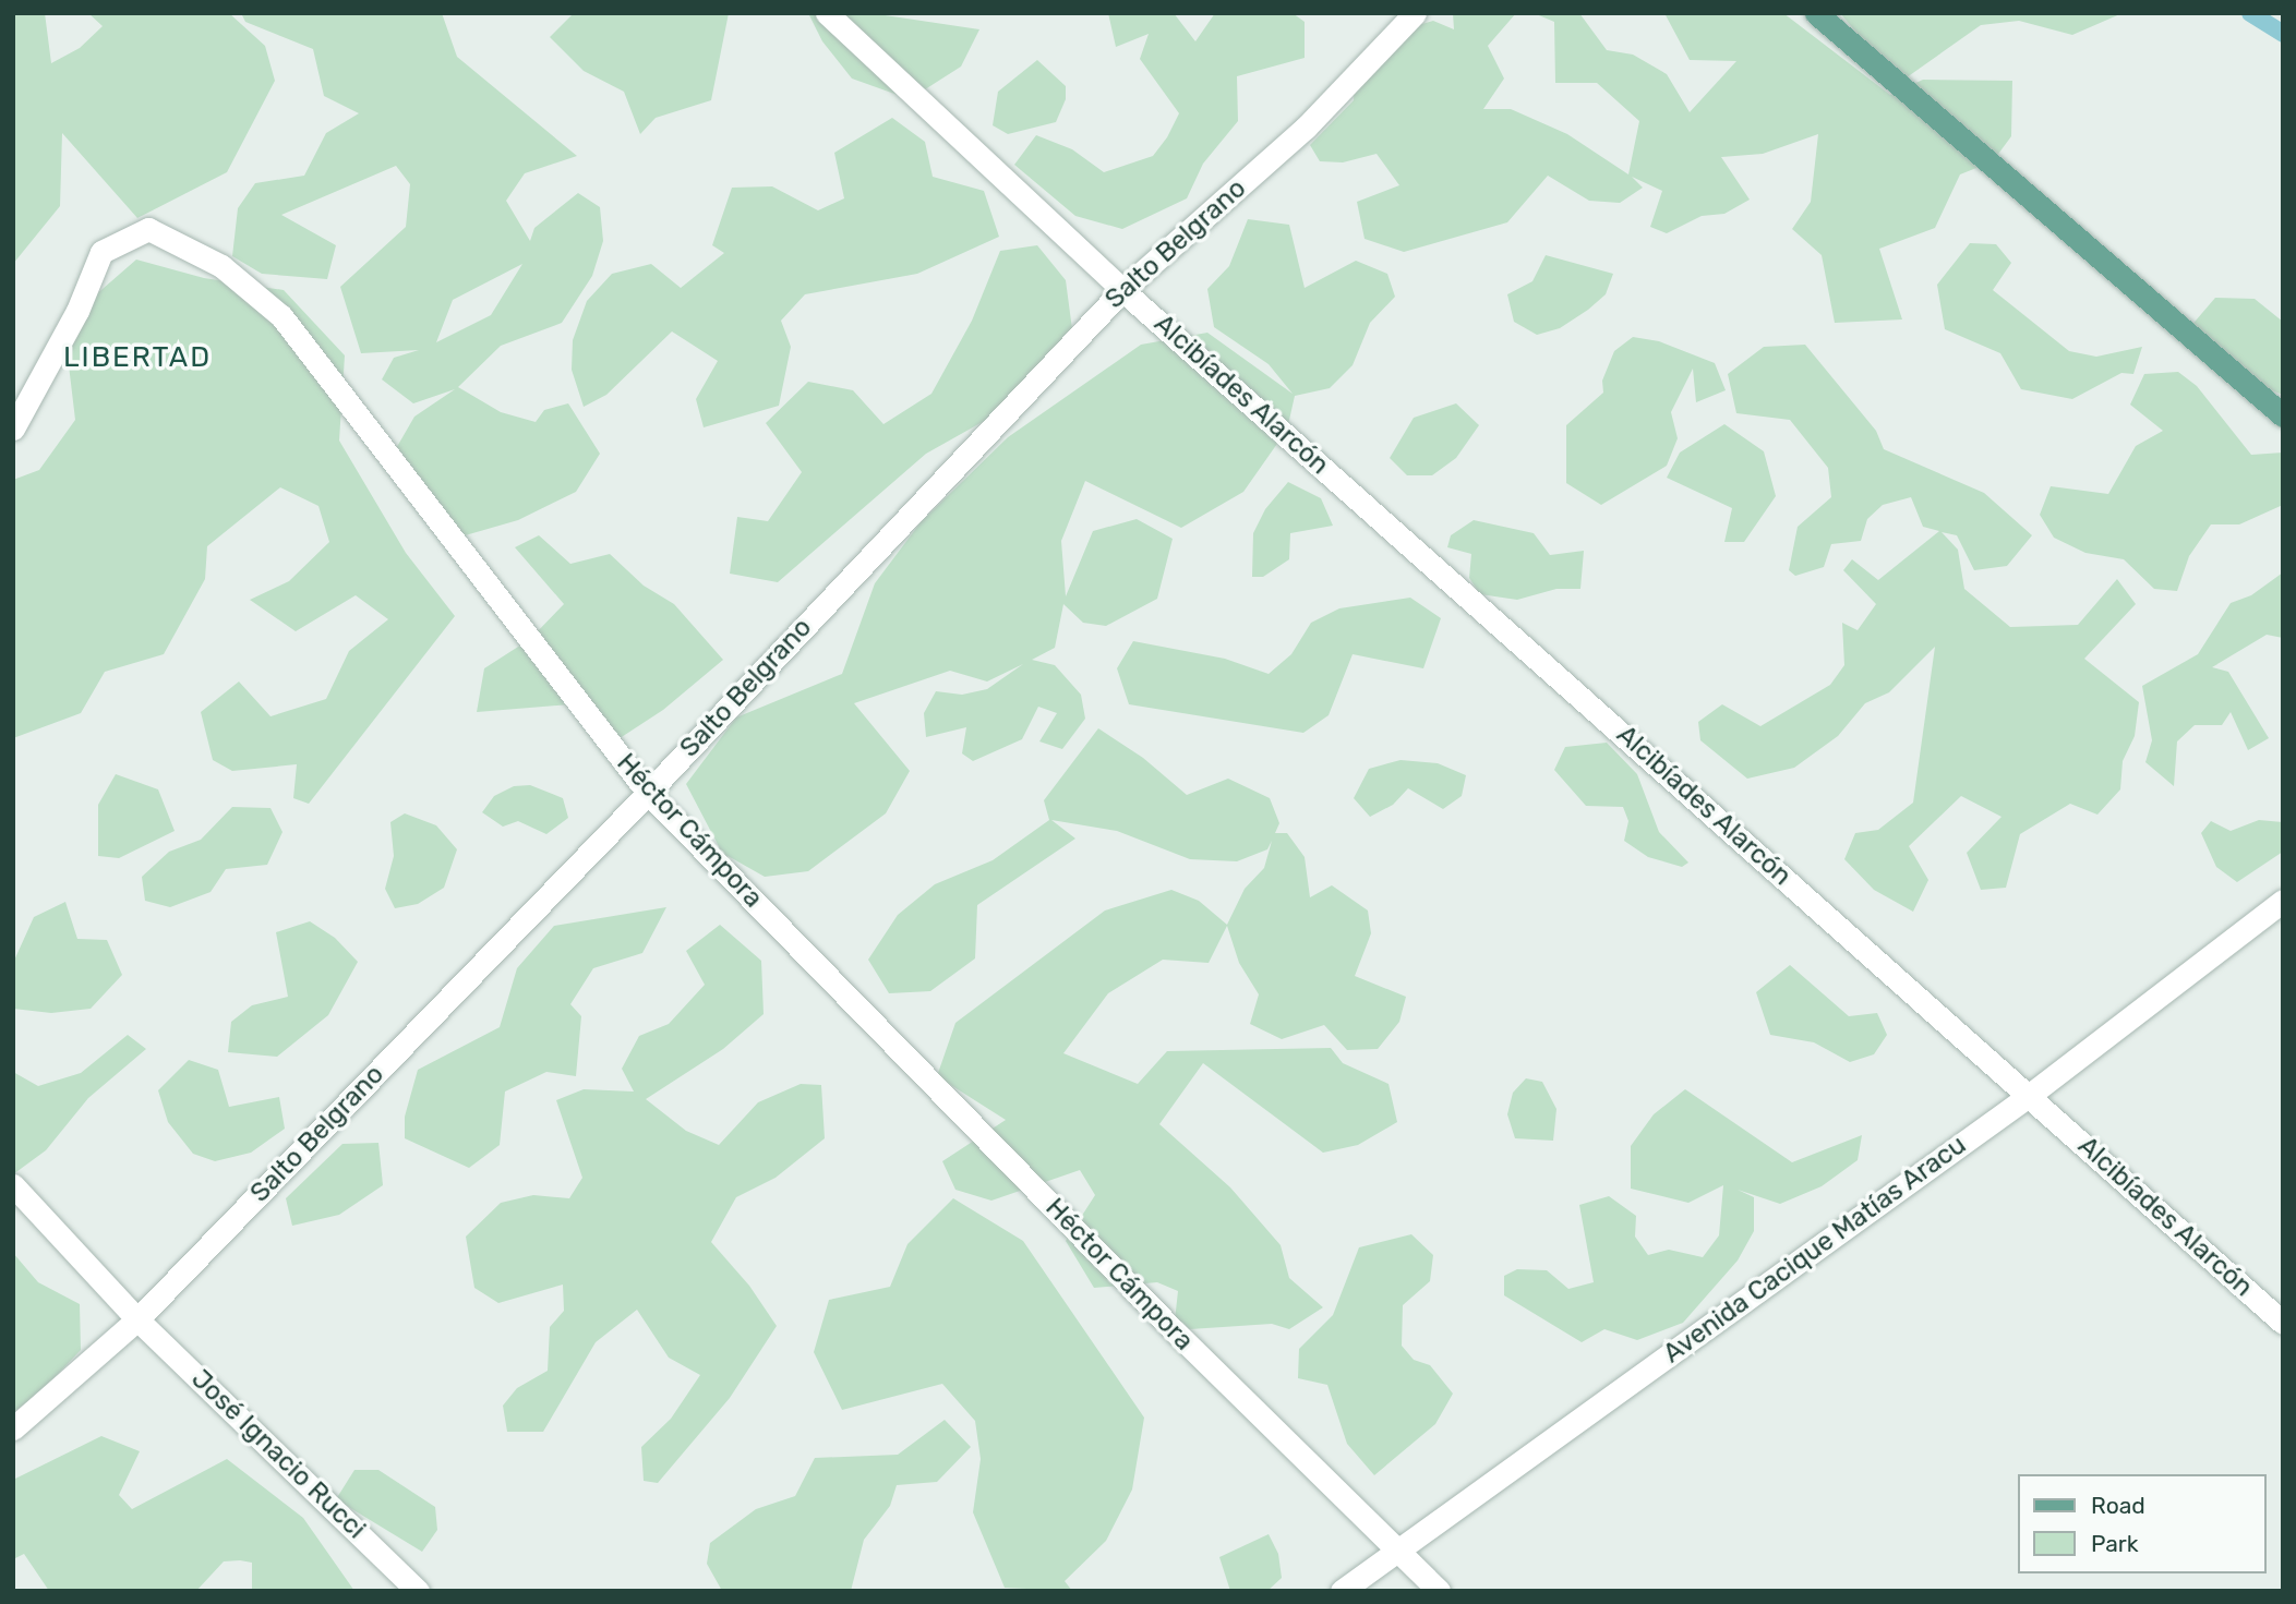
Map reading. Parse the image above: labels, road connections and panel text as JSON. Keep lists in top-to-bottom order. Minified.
{"streets":{"street":["Salto Belgrano","Alcibíades Alarcón","Héctor Cámpora","Avenida Cacique Matías Aracu","José Ignacio Rucci"]},"crossings":[["Salto Belgrano","Alcibíades Alarcón"],["Salto Belgrano","Héctor Cámpora"],["Salto Belgrano","José Ignacio Rucci"],["Alcibíades Alarcón","Avenida Cacique Matías Aracu"],["Héctor Cámpora","Avenida Cacique Matías Aracu"]],"districts":["LIBERTAD"],"legend":["Road","Park"]}
